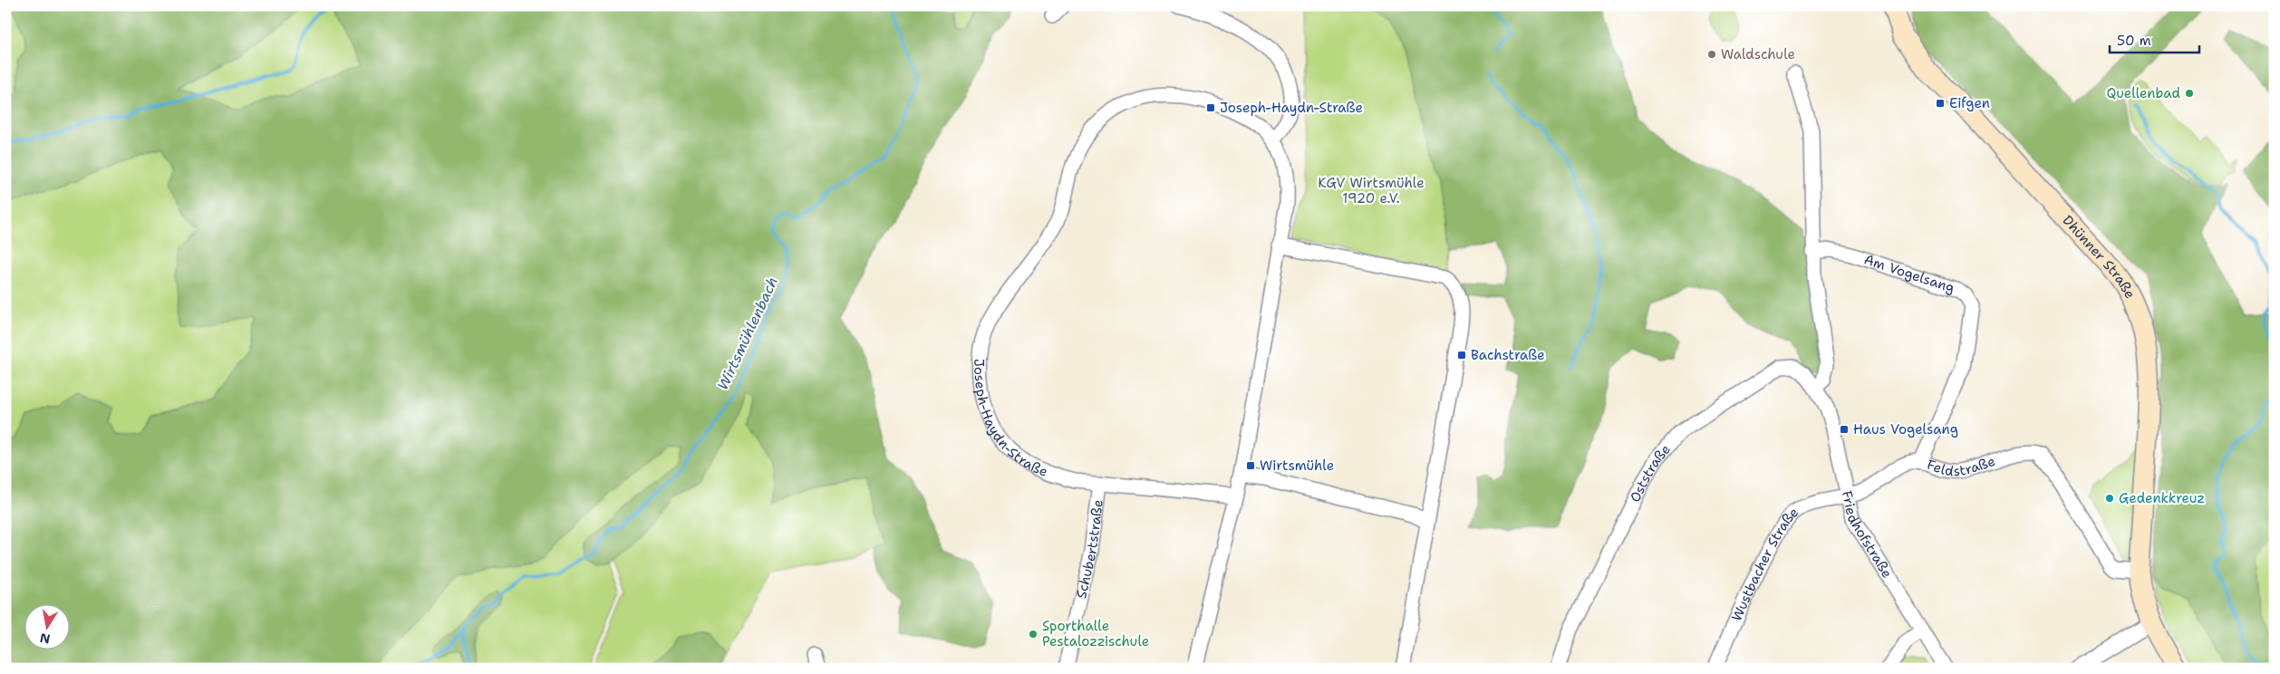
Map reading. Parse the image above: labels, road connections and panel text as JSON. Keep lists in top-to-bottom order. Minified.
{"streets":{"main road":["Dhünner Straße"],"street":["Am Vogelsang","Joseph-Haydn-Straße","Feldstraße","Oststraße","Friedhofstraße","Schubertstraße","Wustbacher Straße"]},"crossings":[["Dhünner Straße","Feldstraße"],["Am Vogelsang","Feldstraße"],["Joseph-Haydn-Straße","Schubertstraße"],["Feldstraße","Friedhofstraße"],["Feldstraße","Wustbacher Straße"],["Oststraße","Friedhofstraße"],["Friedhofstraße","Wustbacher Straße"]],"water":["Wirtsmühlenbach"],"parks":["KGV Wirtsmühle 1920 e.V."],"places":{"other":["Waldschule","Quellenbad","Gedenkkreuz","Sporthalle Pestalozzischule"],"transit":["Eifgen","Joseph-Haydn-Straße","Bachstraße","Haus Vogelsang","Wirtsmühle"]},"scale_bar":"50 m","north":"bottom"}
